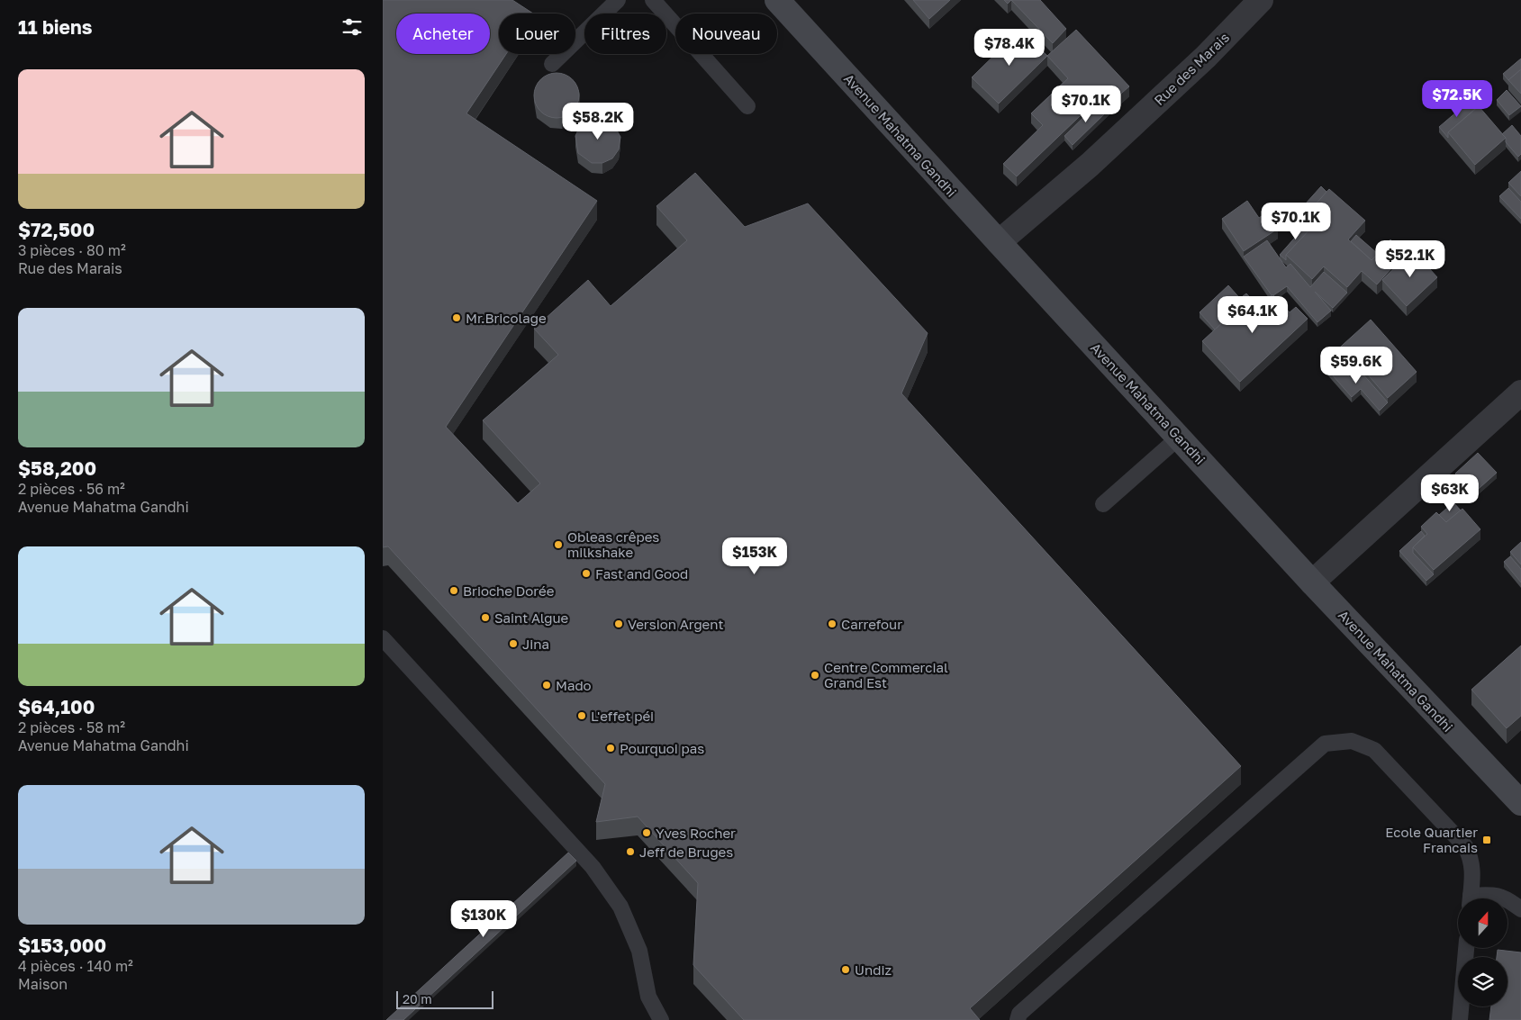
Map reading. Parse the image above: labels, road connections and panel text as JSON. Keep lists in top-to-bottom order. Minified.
{"streets":{"main road":["Avenue Mahatma Gandhi"],"street":["Rue des Marais"]},"crossings":[["Rue des Marais","Avenue Mahatma Gandhi"]],"places":{"other":["Mr.Bricolage","Obleas crêpes milkshake","Fast and Good","Brioche Dorée","Saint Algue","Version Argent","Carrefour","Jina","Centre Commercial Grand Est","Mado","L'effet péi","Pourquoi pas","Yves Rocher","Jeff de Bruges","Undiz"],"transit":["Ecole Quartier Francais"]},"scale_bar":"20 m","north":"top","page":{"heading":"11 biens","chip":["Acheter","Louer","Filtres","Nouveau"],"price":["$78.4K","$72.5K","$70.1K","$58.2K","$70.1K","$52.1K","$64.1K","$59.6K","$63K","$153K","$130K"],"list":[{"name":"$72,500","note":"3 pièces · 80 m² · Rue des Marais"},{"name":"$58,200","note":"2 pièces · 56 m² · Avenue Mahatma Gandhi"},{"name":"$64,100","note":"2 pièces · 58 m² · Avenue Mahatma Gandhi"},{"name":"$153,000","note":"4 pièces · 140 m² · Maison"}],"scale":"20 m"}}
